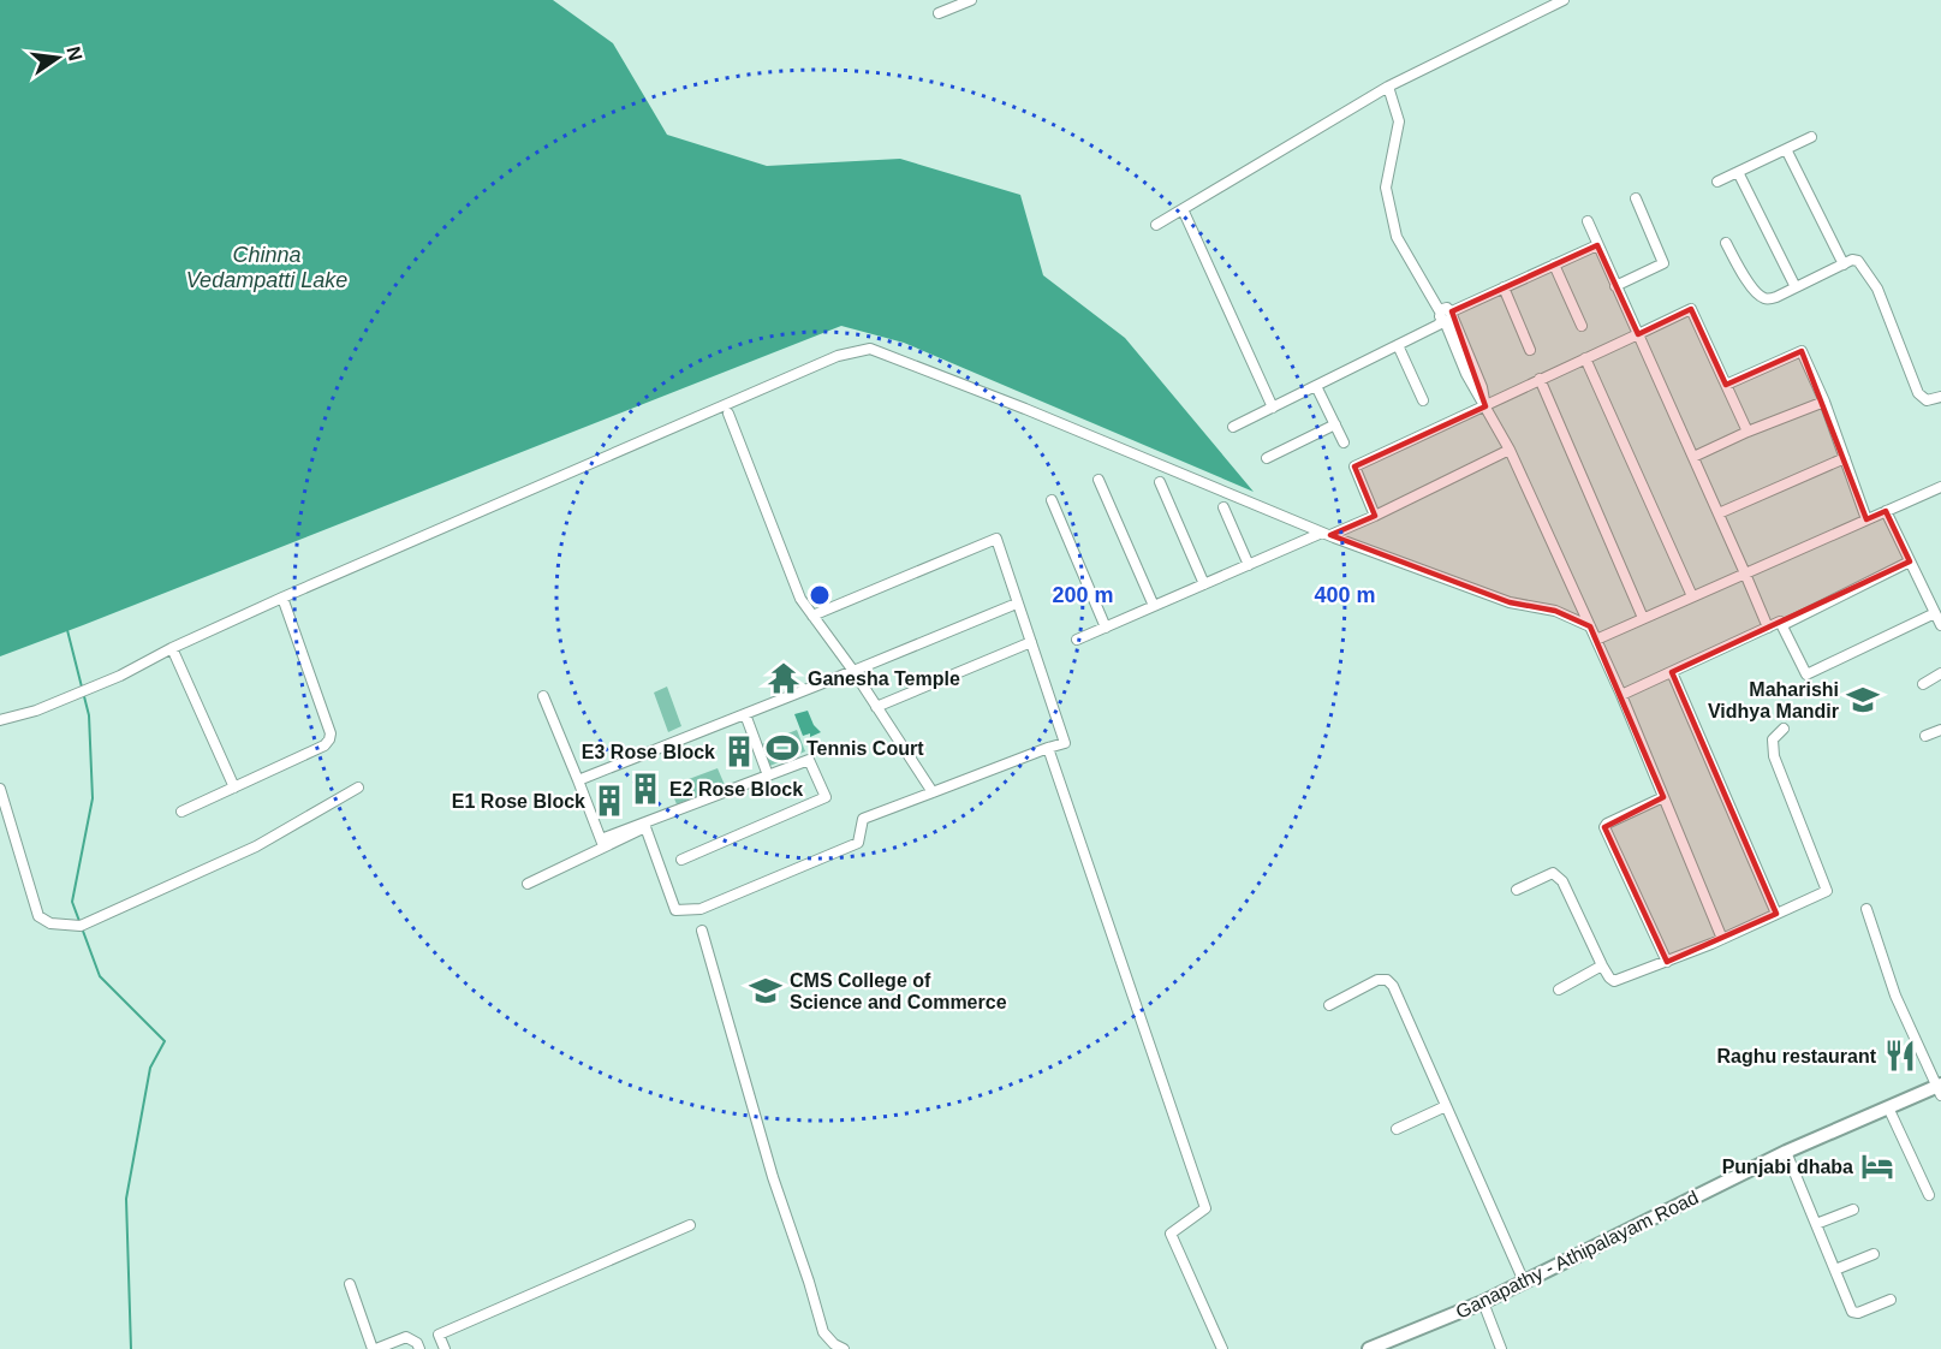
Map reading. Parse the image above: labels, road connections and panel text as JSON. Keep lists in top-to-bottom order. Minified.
{"streets":{"main road":["Ganapathy - Athipalayam Road"]},"water":["Chinna Vedampatti Lake"],"places":{"temple":["Ganesha Temple"],"school or university":["Maharishi Vidhya Mandir","CMS College of Science and Commerce"],"sports":["Tennis Court"],"building":["E3 Rose Block","E2 Rose Block","E1 Rose Block"],"restaurant":["Raghu restaurant"],"hotel":["Punjabi dhaba"]},"north":"right","rings":["200 m","400 m"]}
